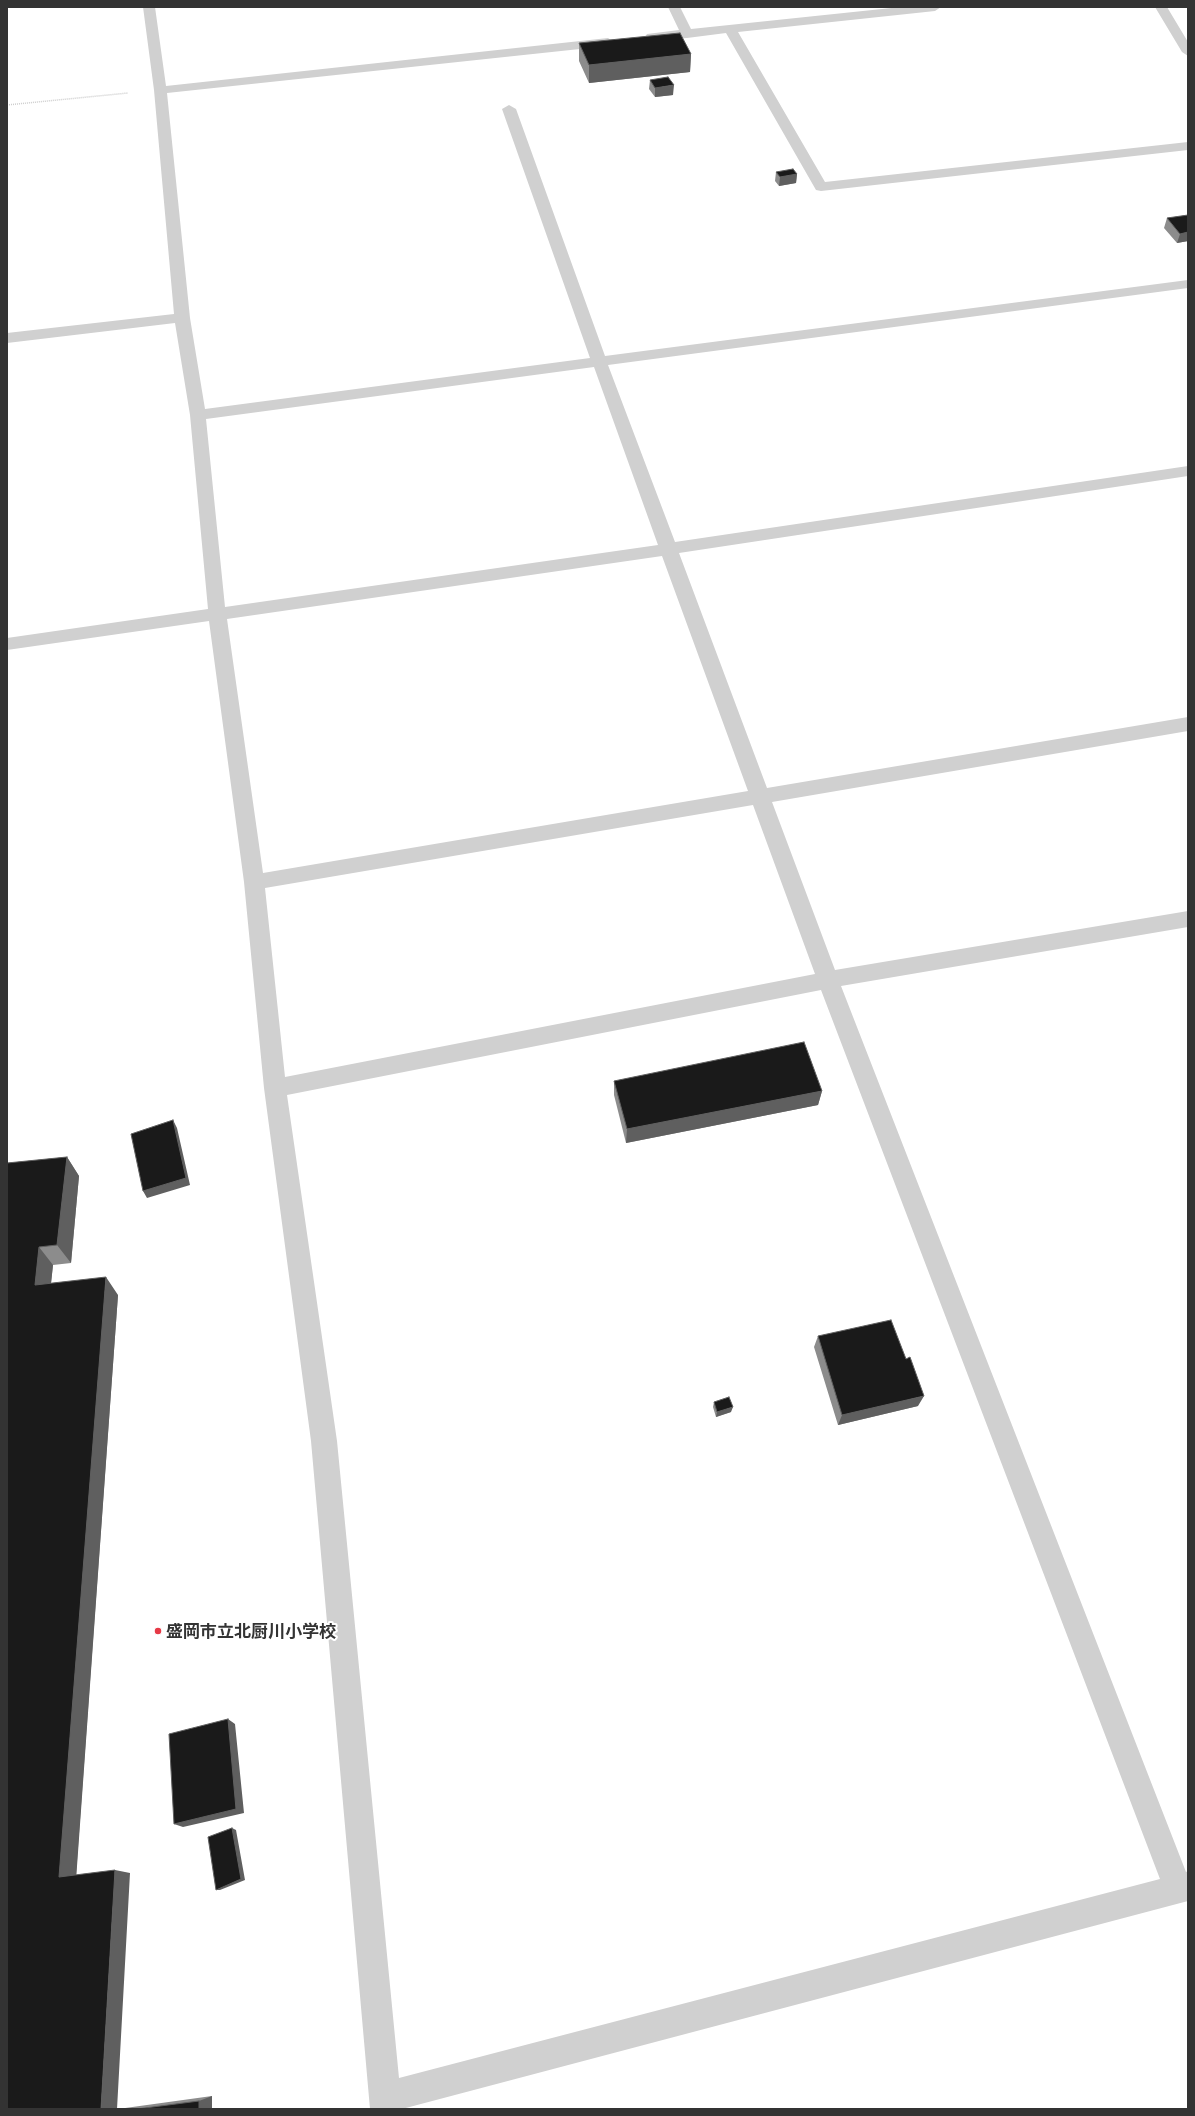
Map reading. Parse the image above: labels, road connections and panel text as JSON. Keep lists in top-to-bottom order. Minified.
{"places":["盛岡市立北厨川小学校"]}
